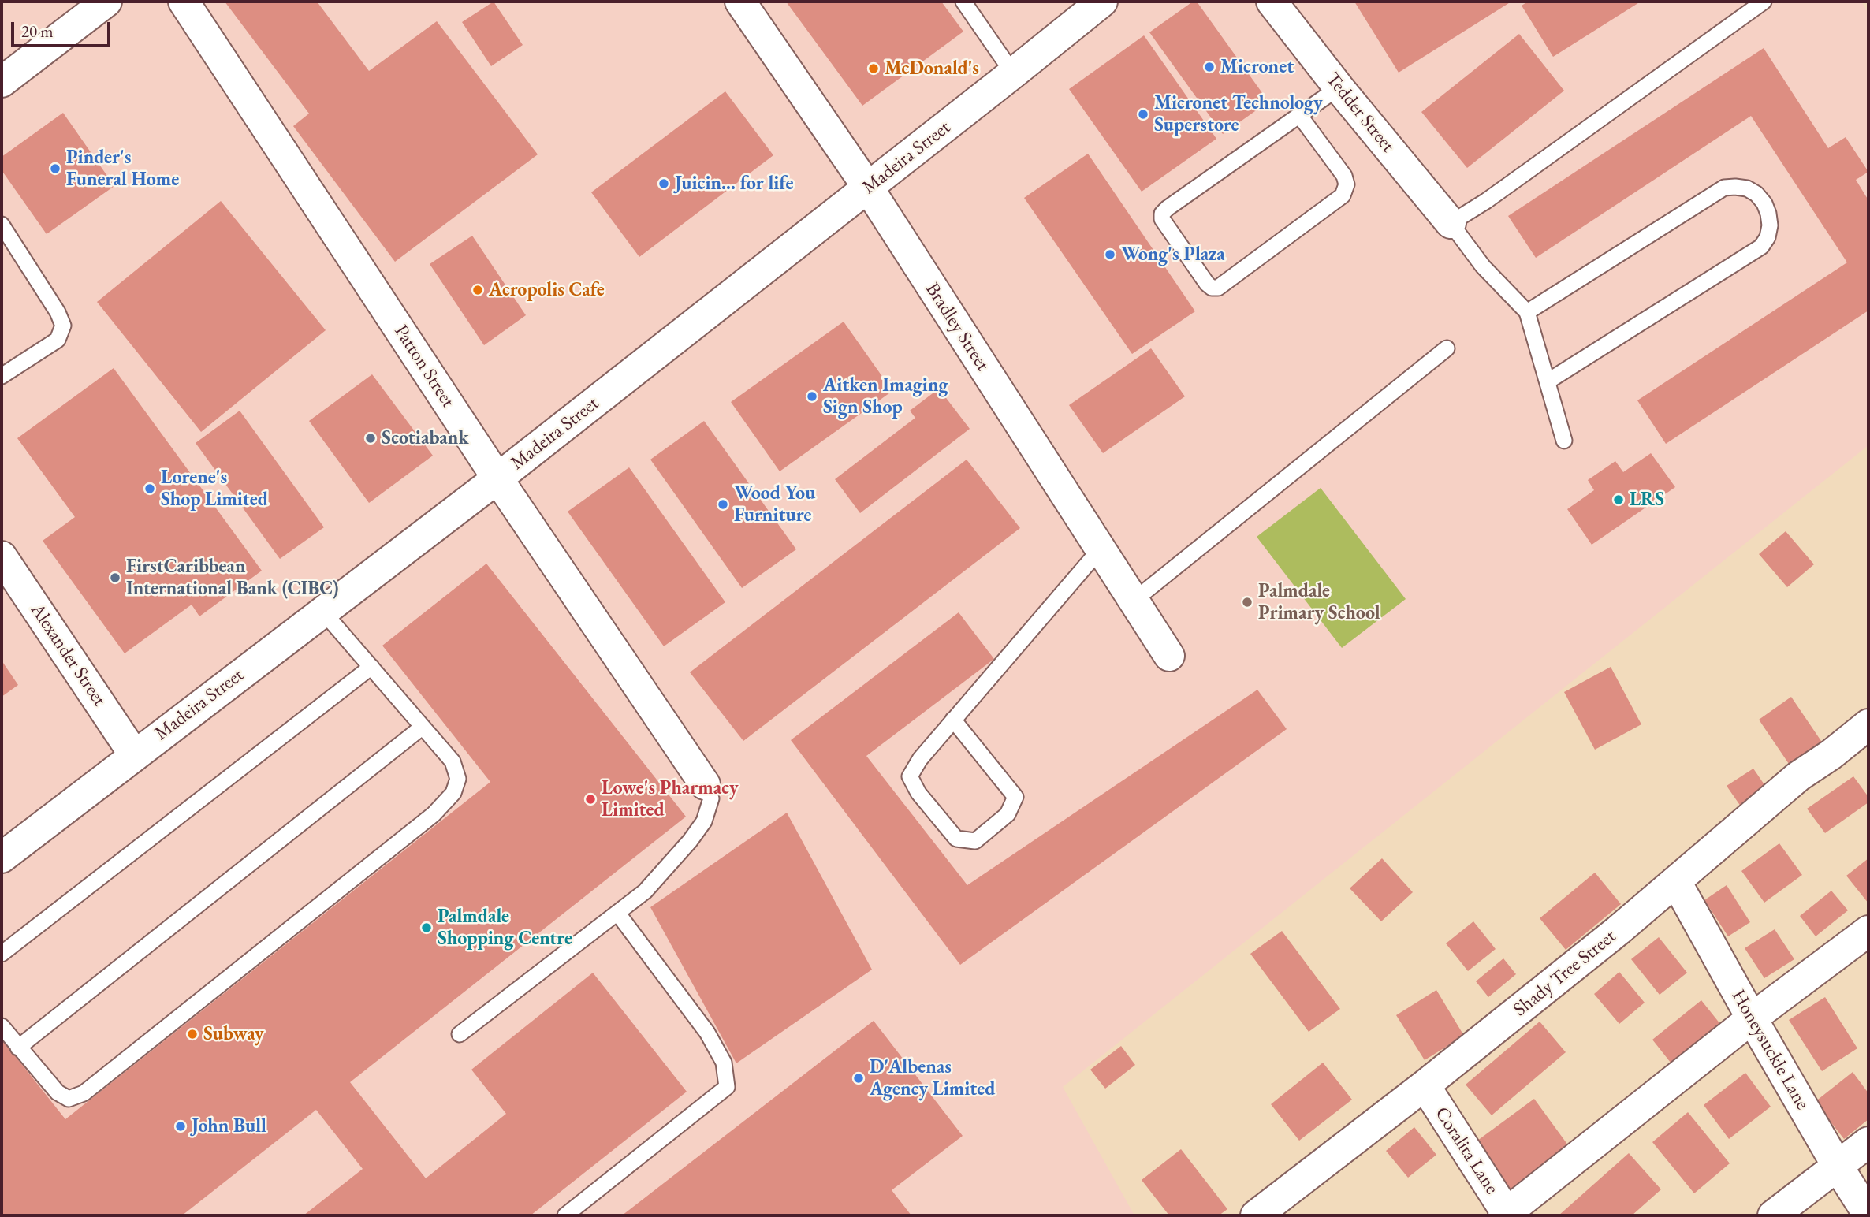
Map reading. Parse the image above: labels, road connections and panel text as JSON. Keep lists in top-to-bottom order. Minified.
{"streets":{"street":["Tedder Street","Madeira Street","Bradley Street","Patton Street","Alexander Street","Shady Tree Street","Honeysuckle Lane","Coralita Lane"]},"crossings":[["Madeira Street","Bradley Street"],["Madeira Street","Patton Street"],["Madeira Street","Alexander Street"],["Shady Tree Street","Honeysuckle Lane"],["Shady Tree Street","Coralita Lane"]],"places":["Micronet","McDonald's","Micronet Technology Superstore","Pinder's Funeral Home","Juicin… for life","Wong's Plaza","Acropolis Cafe","Aitken Imaging Sign Shop","Scotiabank","Lorene's Shop Limited","LRS","Wood You Furniture","FirstCaribbean International Bank (CIBC)","Palmdale Primary School","Lowe's Pharmacy Limited","Palmdale Shopping Centre","Subway","D'Albenas Agency Limited","John Bull"],"scale_bar":"20 m"}
